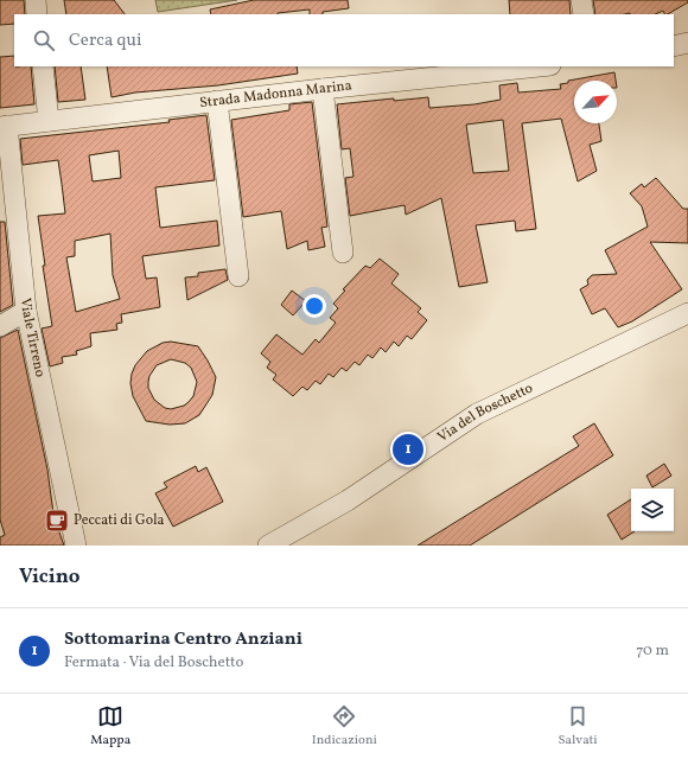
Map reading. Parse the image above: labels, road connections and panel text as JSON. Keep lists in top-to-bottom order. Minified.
{"streets":{"street":["Strada Madonna Marina","Viale Tirreno","Via del Boschetto"]},"crossings":[["Strada Madonna Marina","Viale Tirreno"]],"places":{"cafe":["Peccati di Gola"]},"north":"top right","page":{"search":"Cerca qui","pins":"1","heading":"Vicino","list":[{"mark":"1","name":"Sottomarina Centro Anziani","note":"Fermata · Via del Boschetto","value":"70 m"}],"nav":["Mappa","Indicazioni","Salvati"]}}
